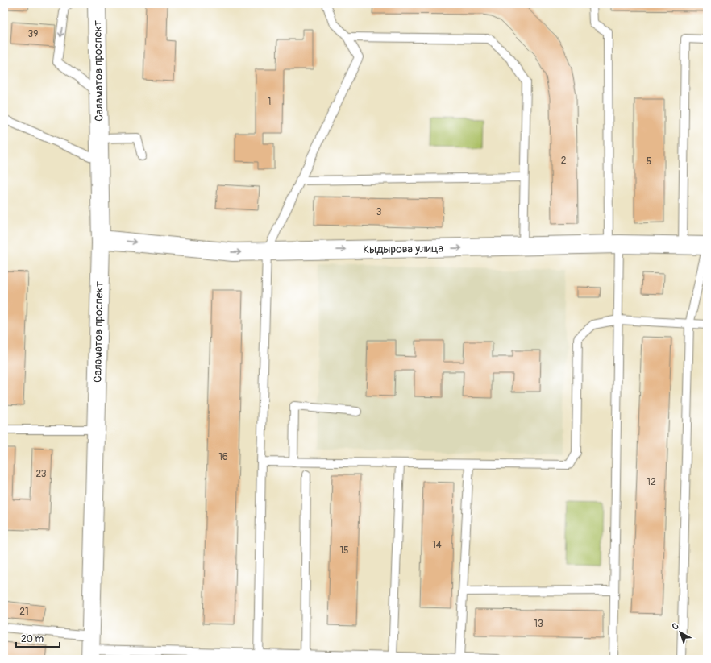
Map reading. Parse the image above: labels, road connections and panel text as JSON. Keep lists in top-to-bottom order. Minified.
{"streets":{"street":["Саламатов проспект","Кыдырова улица"]},"crossings":[["Саламатов проспект","Кыдырова улица"]],"one_way":["Кыдырова улица"],"house_numbers":["39","1","2","5","3","16","23","12","14","15","21","13"],"scale_bar":"20 m","north":"top left"}
